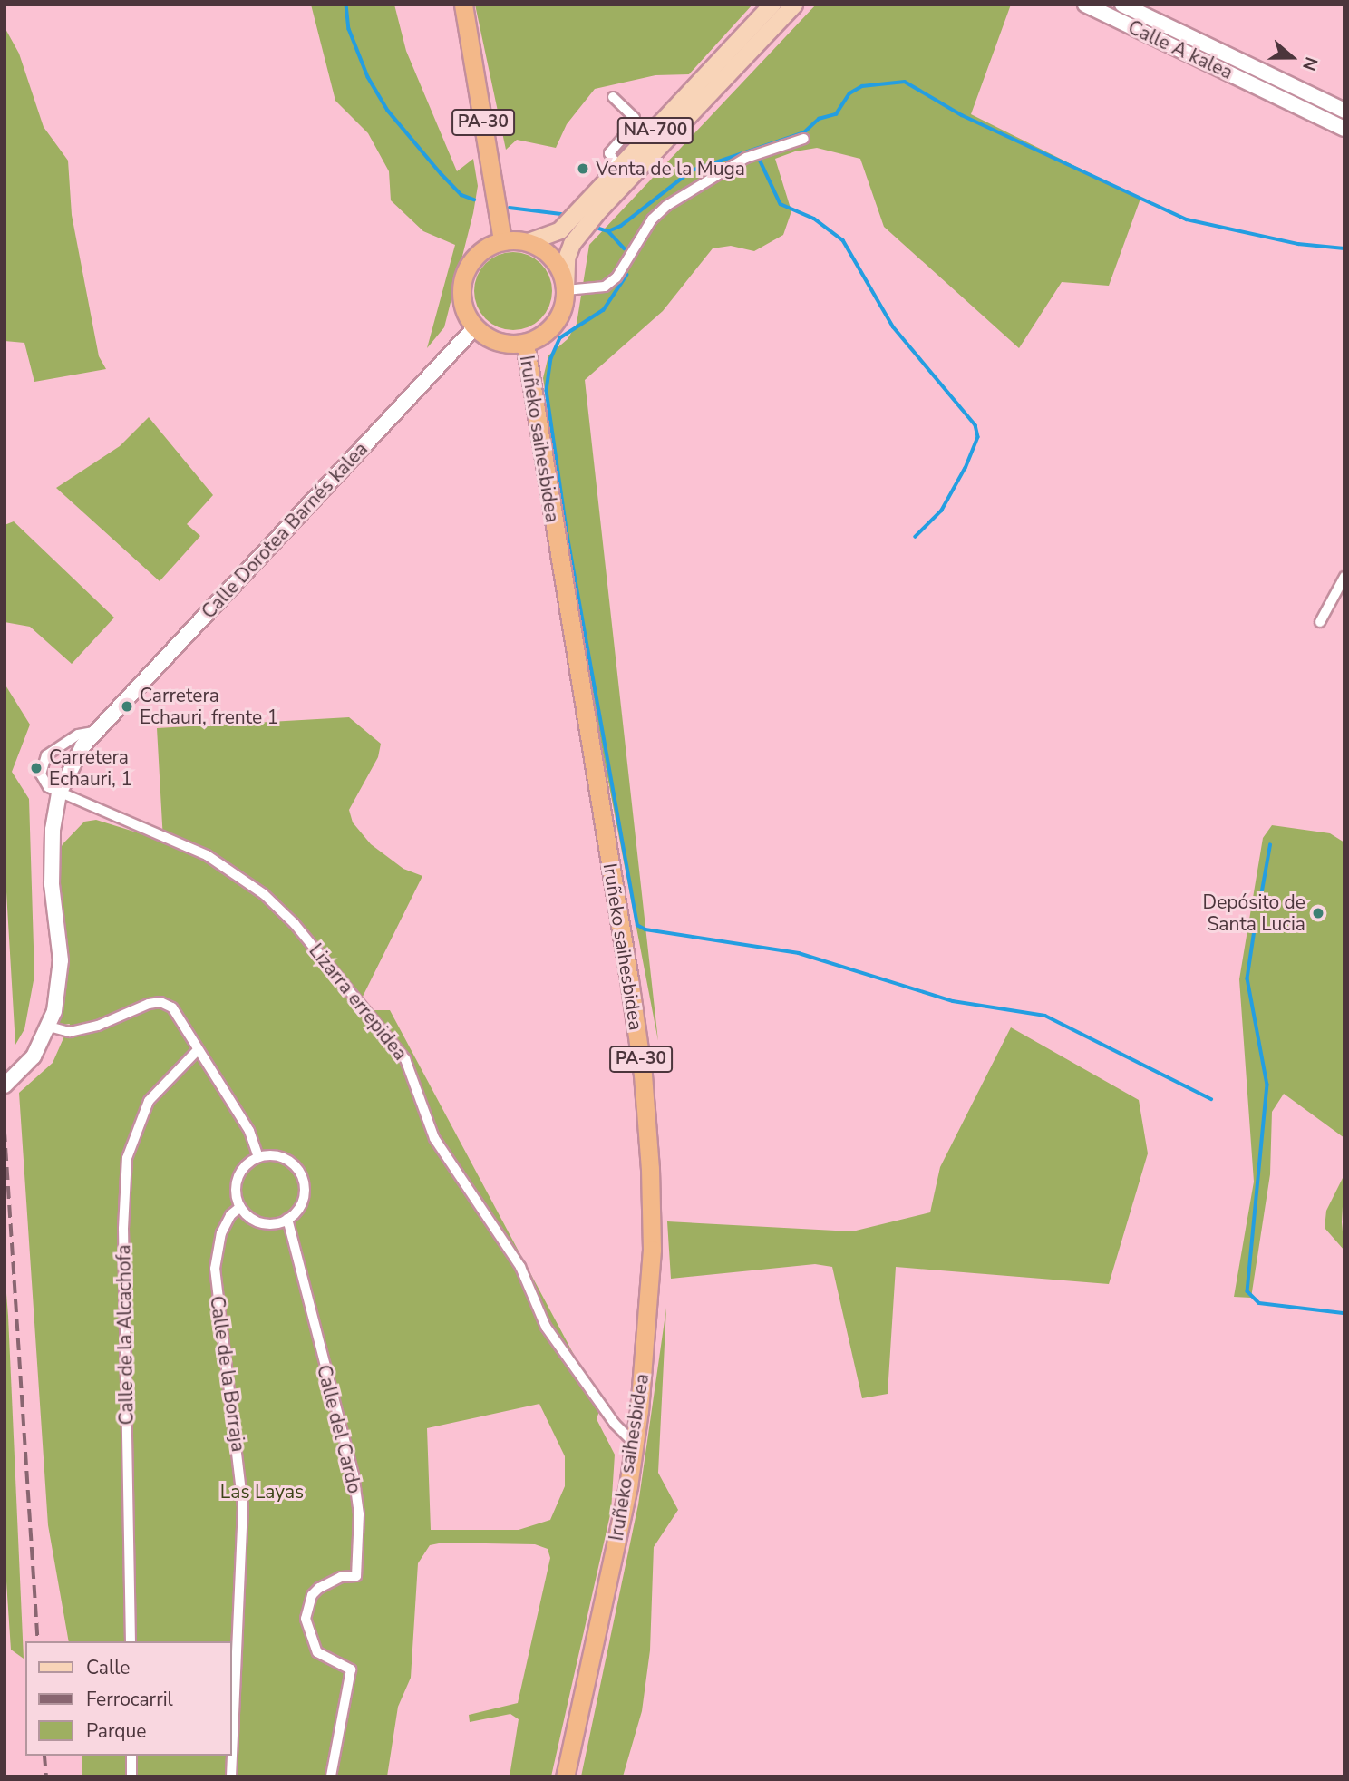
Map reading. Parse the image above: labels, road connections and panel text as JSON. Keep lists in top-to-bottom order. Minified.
{"streets":{"highway":["PA-30","Iruñeko saihesbidea"],"main road":["NA-700"],"street":["Calle A kalea","Calle Dorotea Barnés kalea","Lizarra errepidea","Calle de la Alcachofa","Calle de la Borraja","Calle del Cardo"]},"crossings":[["PA-30","NA-700"],["PA-30","Iruñeko saihesbidea"],["PA-30","Calle Dorotea Barnés kalea"],["NA-700","Iruñeko saihesbidea"],["NA-700","Calle Dorotea Barnés kalea"],["Iruñeko saihesbidea","Calle Dorotea Barnés kalea"],["Iruñeko saihesbidea","Lizarra errepidea"],["Calle de la Borraja","Calle del Cardo"]],"parks":["Las Layas"],"places":["Venta de la Muga","Carretera Echauri, frente 1","Carretera Echauri, 1","Depósito de Santa Lucia"],"legend":["Calle","Ferrocarril","Parque"],"north":"right"}
